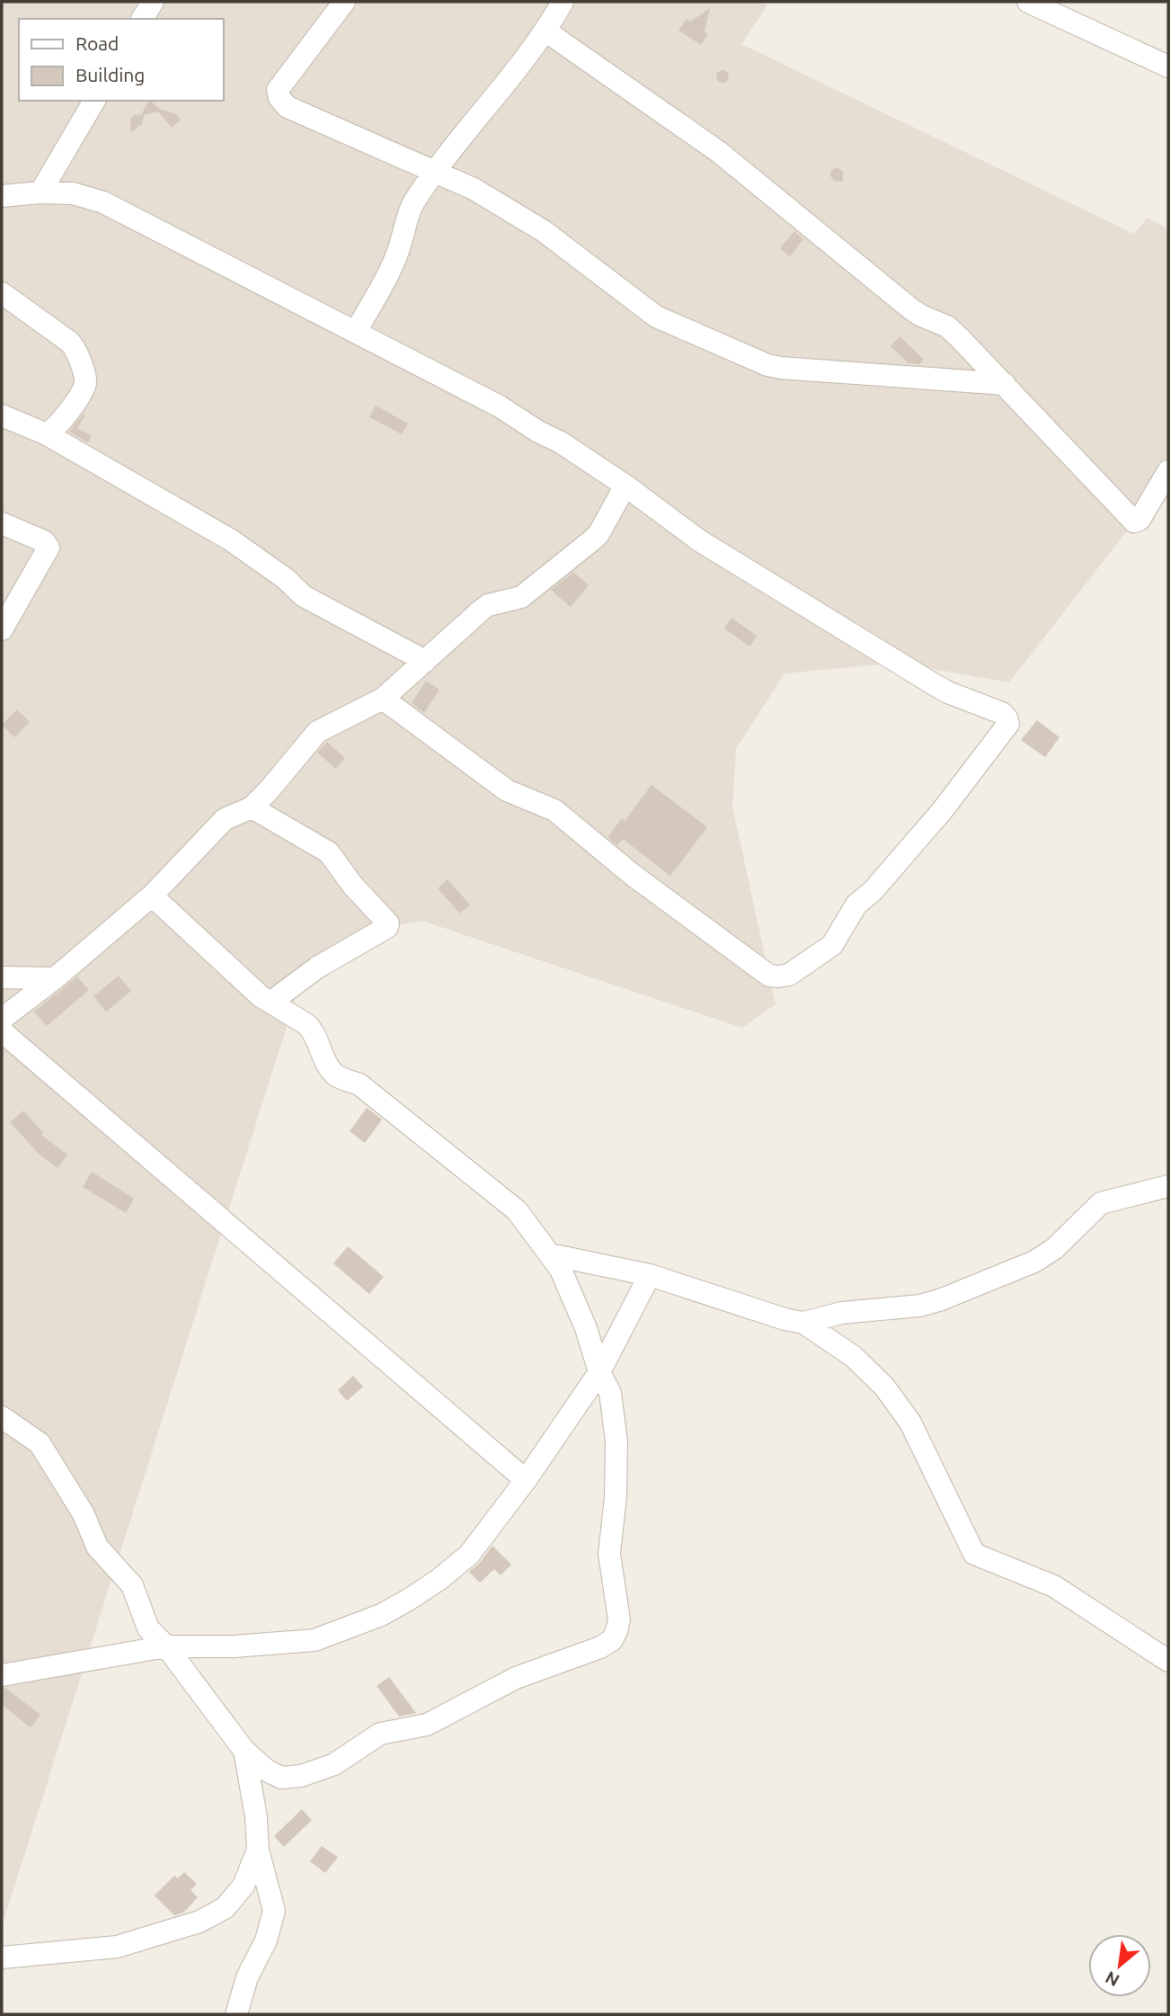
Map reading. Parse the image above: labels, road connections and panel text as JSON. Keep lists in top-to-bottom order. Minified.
{"legend":["Road","Building"],"north":"bottom left"}
